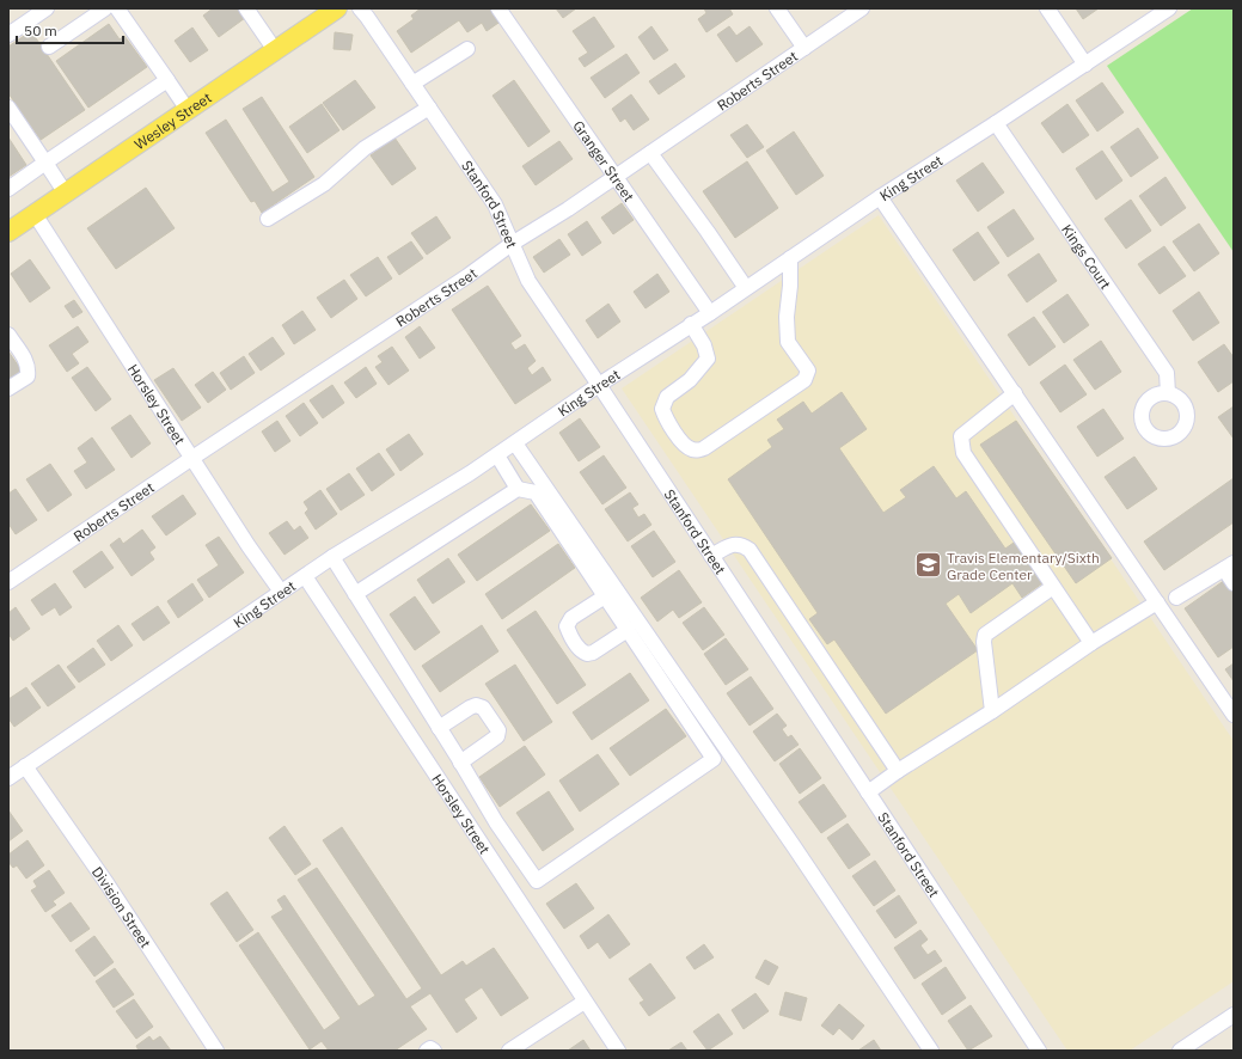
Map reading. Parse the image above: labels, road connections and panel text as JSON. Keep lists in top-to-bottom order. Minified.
{"streets":{"main road":["Wesley Street"],"street":["Roberts Street","Granger Street","King Street","Stanford Street","Kings Court","Horsley Street","Division Street"]},"crossings":[["Roberts Street","Granger Street"],["Roberts Street","Stanford Street"],["Roberts Street","Horsley Street"],["Wesley Street","Horsley Street"],["Granger Street","King Street"],["King Street","Stanford Street"],["King Street","Kings Court"],["King Street","Horsley Street"],["King Street","Division Street"]],"places":{"school or university":["Travis Elementary/Sixth Grade Center"]},"scale_bar":"50 m"}
